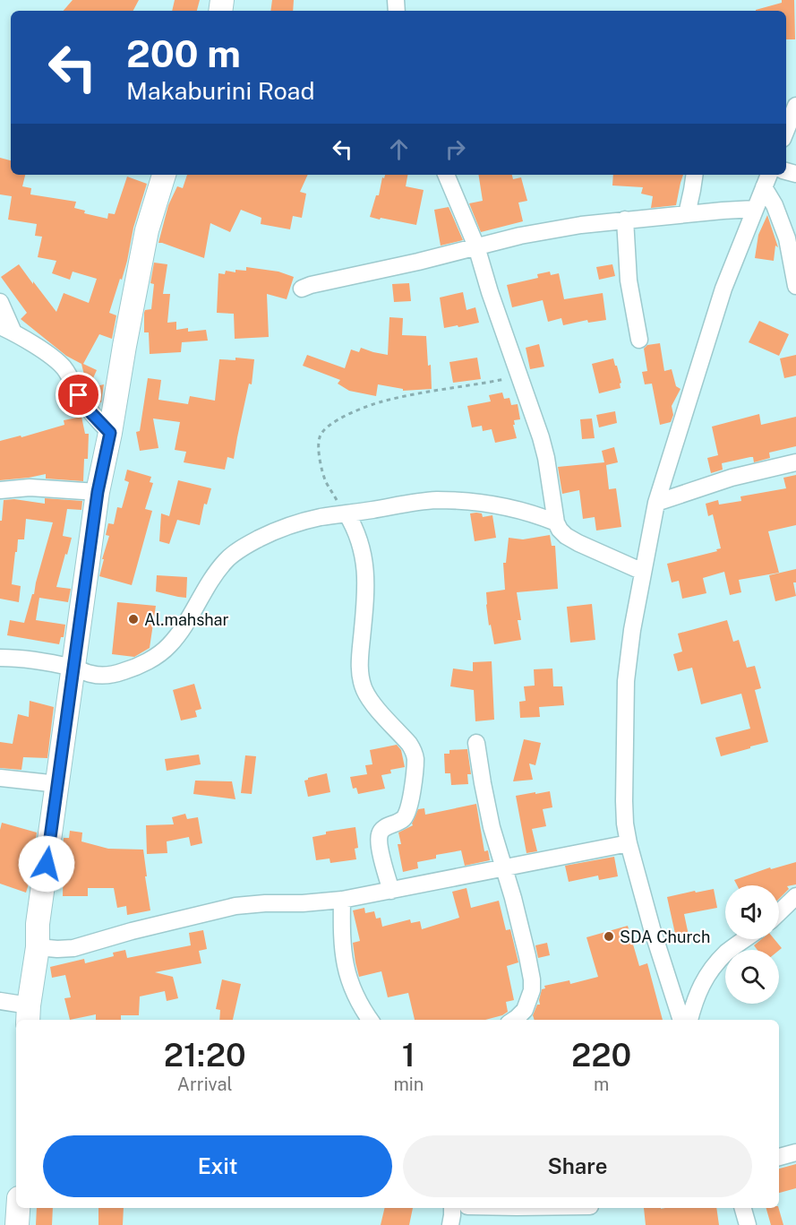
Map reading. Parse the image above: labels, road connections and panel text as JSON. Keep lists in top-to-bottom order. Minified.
{"places":["Al.mahshar","SDA Church"],"page":{"turn":["200 m","Makaburini Road"],"eta":["21:20","Arrival","1","min","220","m"],"buttons":["Exit","Share"]}}
